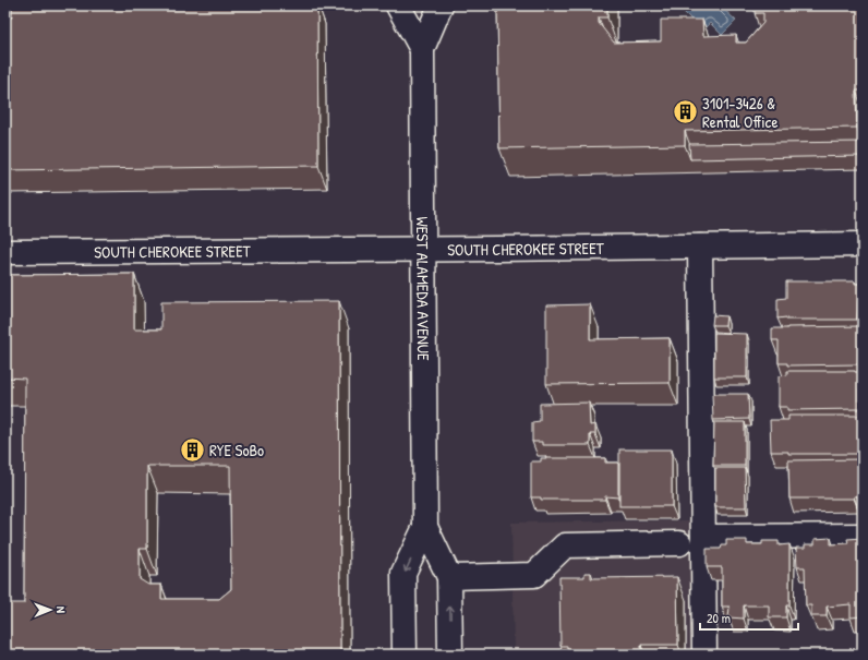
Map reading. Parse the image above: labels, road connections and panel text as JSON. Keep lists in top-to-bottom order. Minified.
{"streets":{"street":["SOUTH CHEROKEE STREET","WEST ALAMEDA AVENUE"]},"crossings":[["SOUTH CHEROKEE STREET","WEST ALAMEDA AVENUE"]],"places":{"building":["3101-3426 & Rental Office","RYE SoBo"]},"scale_bar":"20 m","north":"right"}
